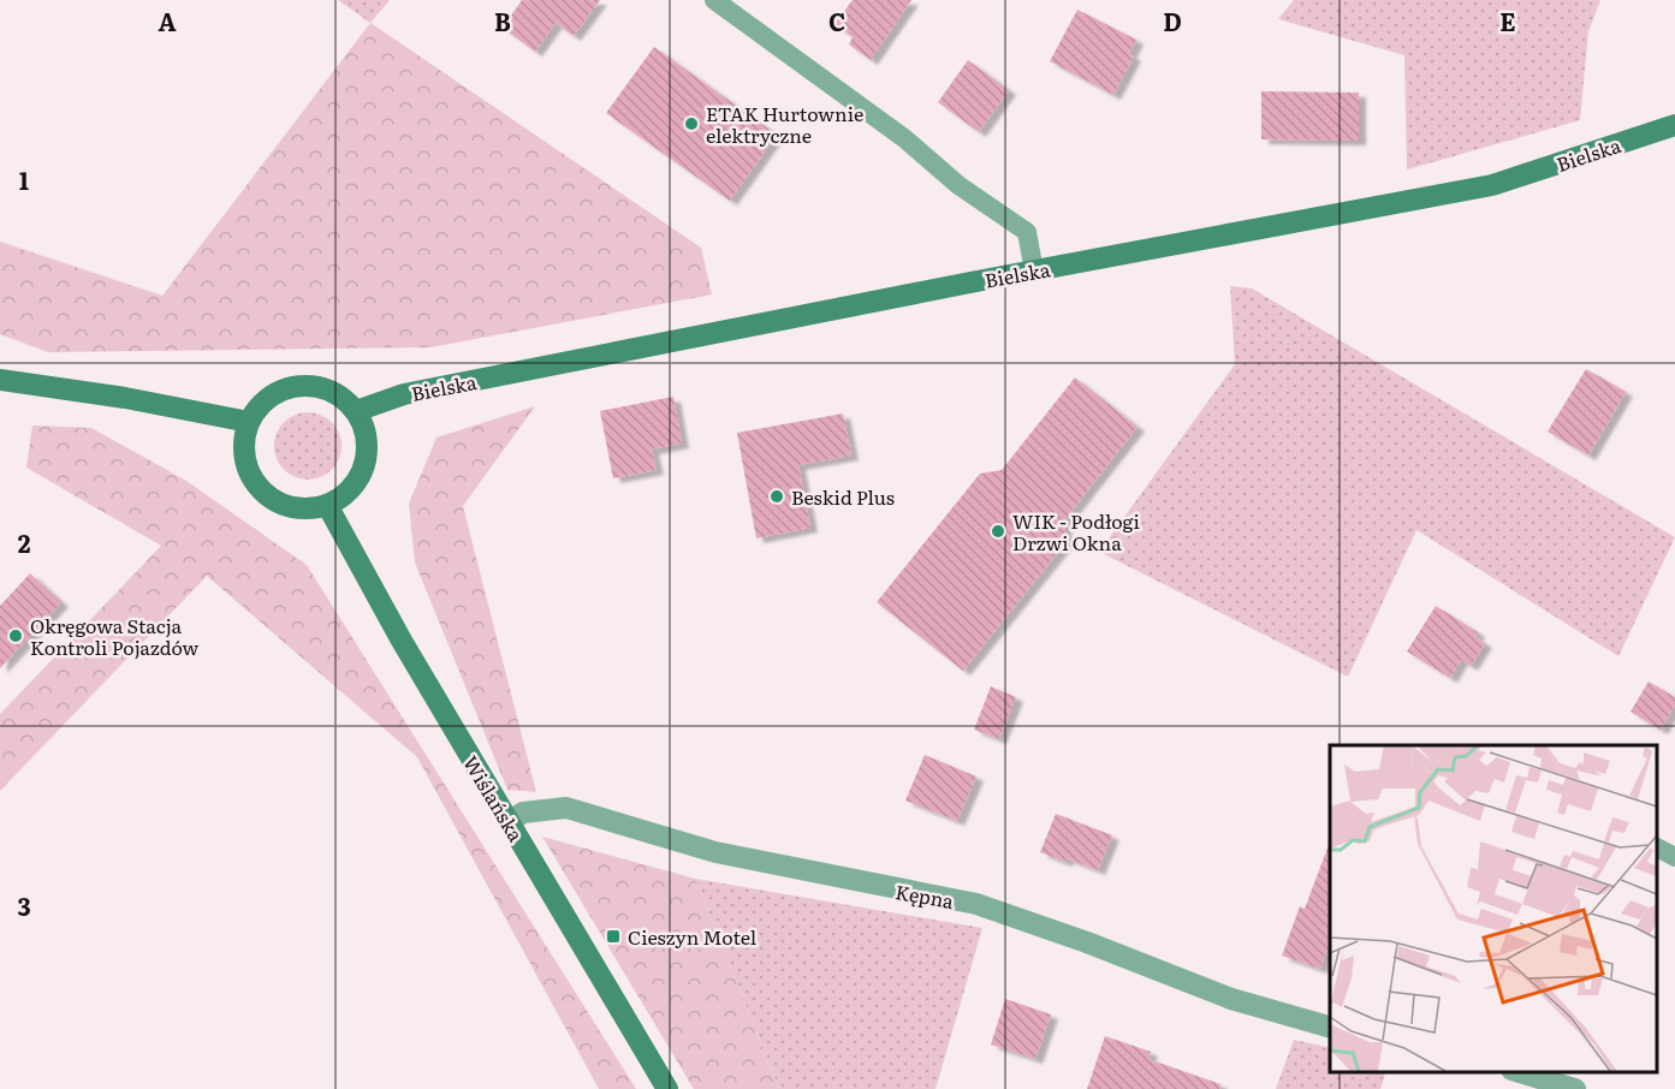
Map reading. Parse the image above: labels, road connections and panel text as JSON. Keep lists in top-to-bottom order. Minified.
{"streets":{"street":["Bielska","Wiślańska","Kępna"]},"crossings":[["Bielska","Wiślańska"],["Wiślańska","Kępna"]],"places":{"other":["ETAK Hurtownie elektryczne","Beskid Plus","WIK - Podłogi Drzwi Okna","Okręgowa Stacja Kontroli Pojazdów"],"transit":["Cieszyn Motel"]},"grid":{"columns":["A","B","C","D","E"],"rows":["1","2","3"]}}
